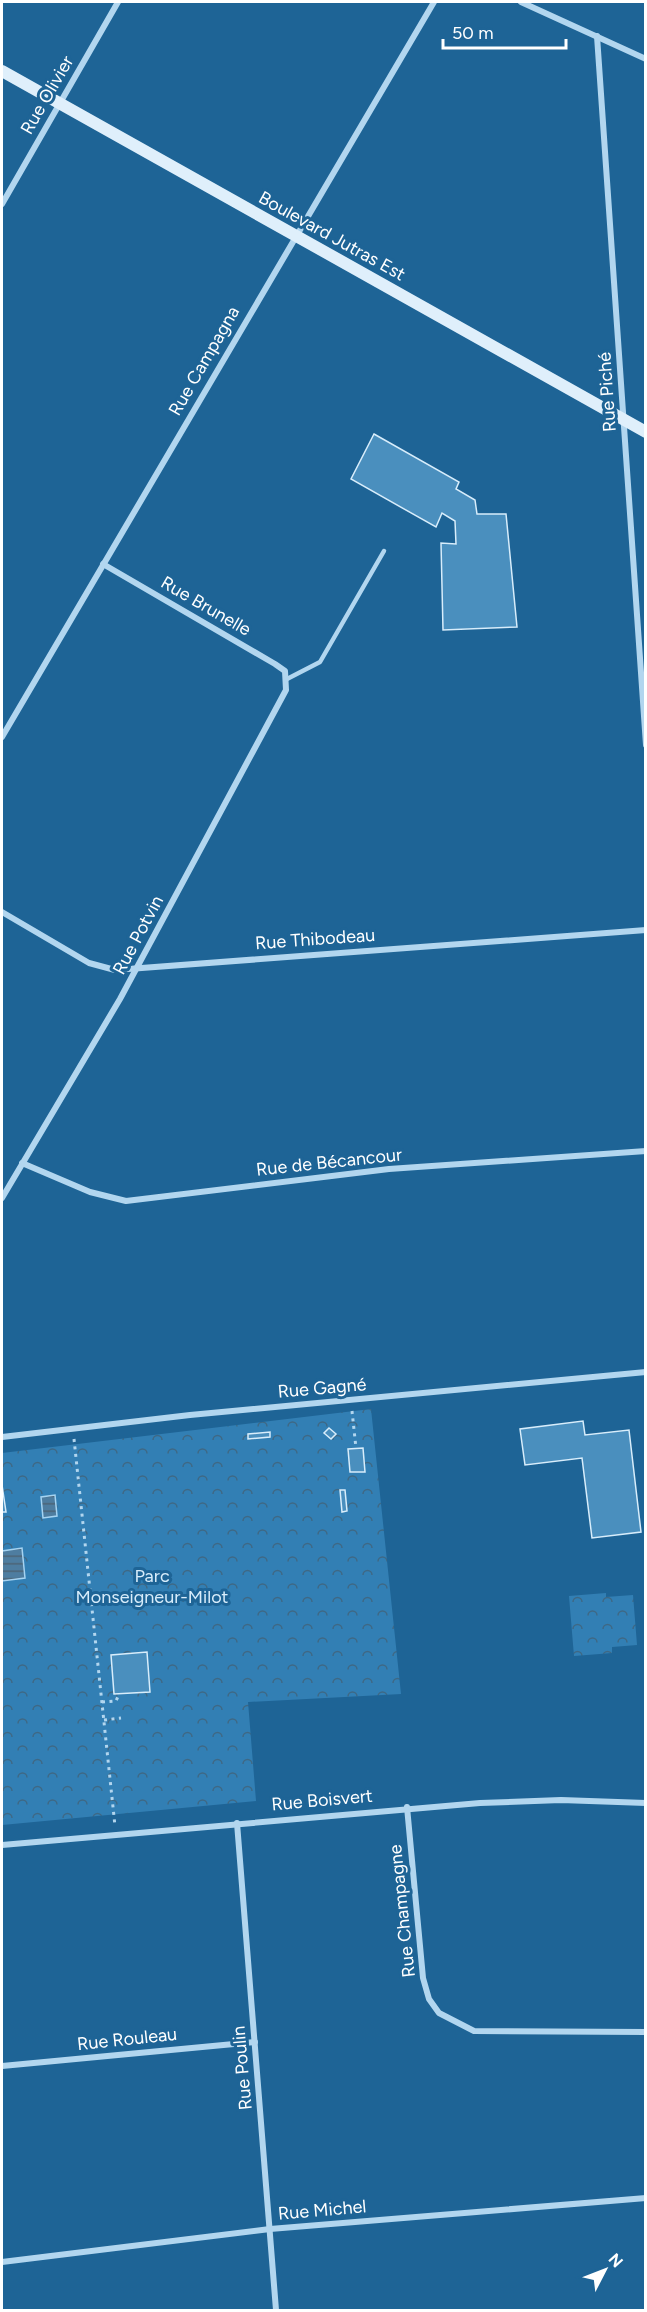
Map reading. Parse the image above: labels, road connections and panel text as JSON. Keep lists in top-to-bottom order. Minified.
{"streets":{"main road":["Boulevard Jutras Est"],"street":["Rue Olivier","Rue Campagna","Rue Piché","Rue Brunelle","Rue Potvin","Rue Thibodeau","Rue de Bécancour","Rue Gagné","Rue Boisvert","Rue Champagne","Rue Rouleau","Rue Poulin","Rue Michel"]},"crossings":[["Rue Olivier","Boulevard Jutras Est"],["Boulevard Jutras Est","Rue Campagna"],["Boulevard Jutras Est","Rue Piché"],["Rue Campagna","Rue Brunelle"],["Rue Brunelle","Rue Potvin"],["Rue Potvin","Rue Thibodeau"],["Rue Potvin","Rue de Bécancour"],["Rue Boisvert","Rue Champagne"],["Rue Boisvert","Rue Poulin"],["Rue Rouleau","Rue Poulin"],["Rue Poulin","Rue Michel"]],"parks":["Parc Monseigneur-Milot"],"scale_bar":"50 m","north":"top right"}
